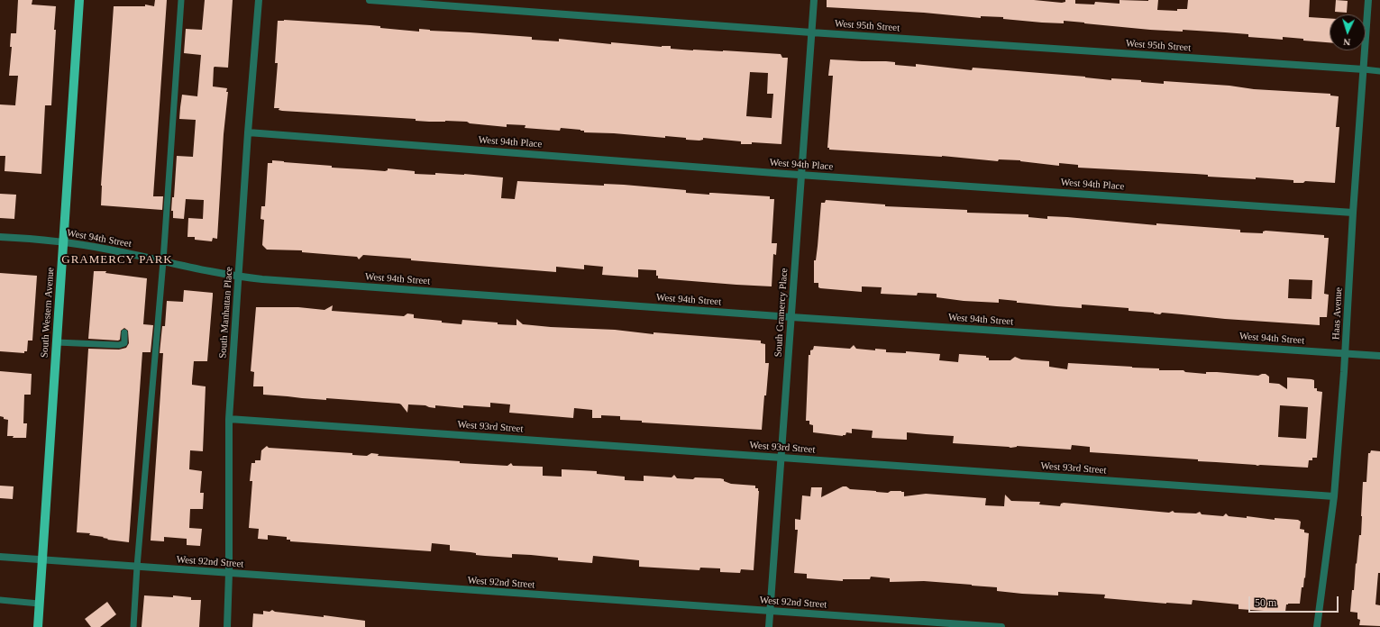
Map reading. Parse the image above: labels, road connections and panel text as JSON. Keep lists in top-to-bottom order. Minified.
{"streets":{"main road":["South Western Avenue"],"street":["West 95th Street","West 94th Place","West 94th Street","South Manhattan Place","South Gramercy Place","Haas Avenue","West 93rd Street","West 92nd Street"]},"crossings":[["West 95th Street","South Gramercy Place"],["West 95th Street","Haas Avenue"],["West 94th Place","South Manhattan Place"],["West 94th Place","South Gramercy Place"],["West 94th Place","Haas Avenue"],["West 94th Street","South Western Avenue"],["West 94th Street","South Manhattan Place"],["West 94th Street","South Gramercy Place"],["West 94th Street","Haas Avenue"],["South Western Avenue","West 92nd Street"],["South Manhattan Place","West 93rd Street"],["South Manhattan Place","West 92nd Street"],["South Gramercy Place","West 93rd Street"],["South Gramercy Place","West 92nd Street"],["Haas Avenue","West 93rd Street"]],"districts":["GRAMERCY PARK"],"scale_bar":"50 m","north":"bottom"}
